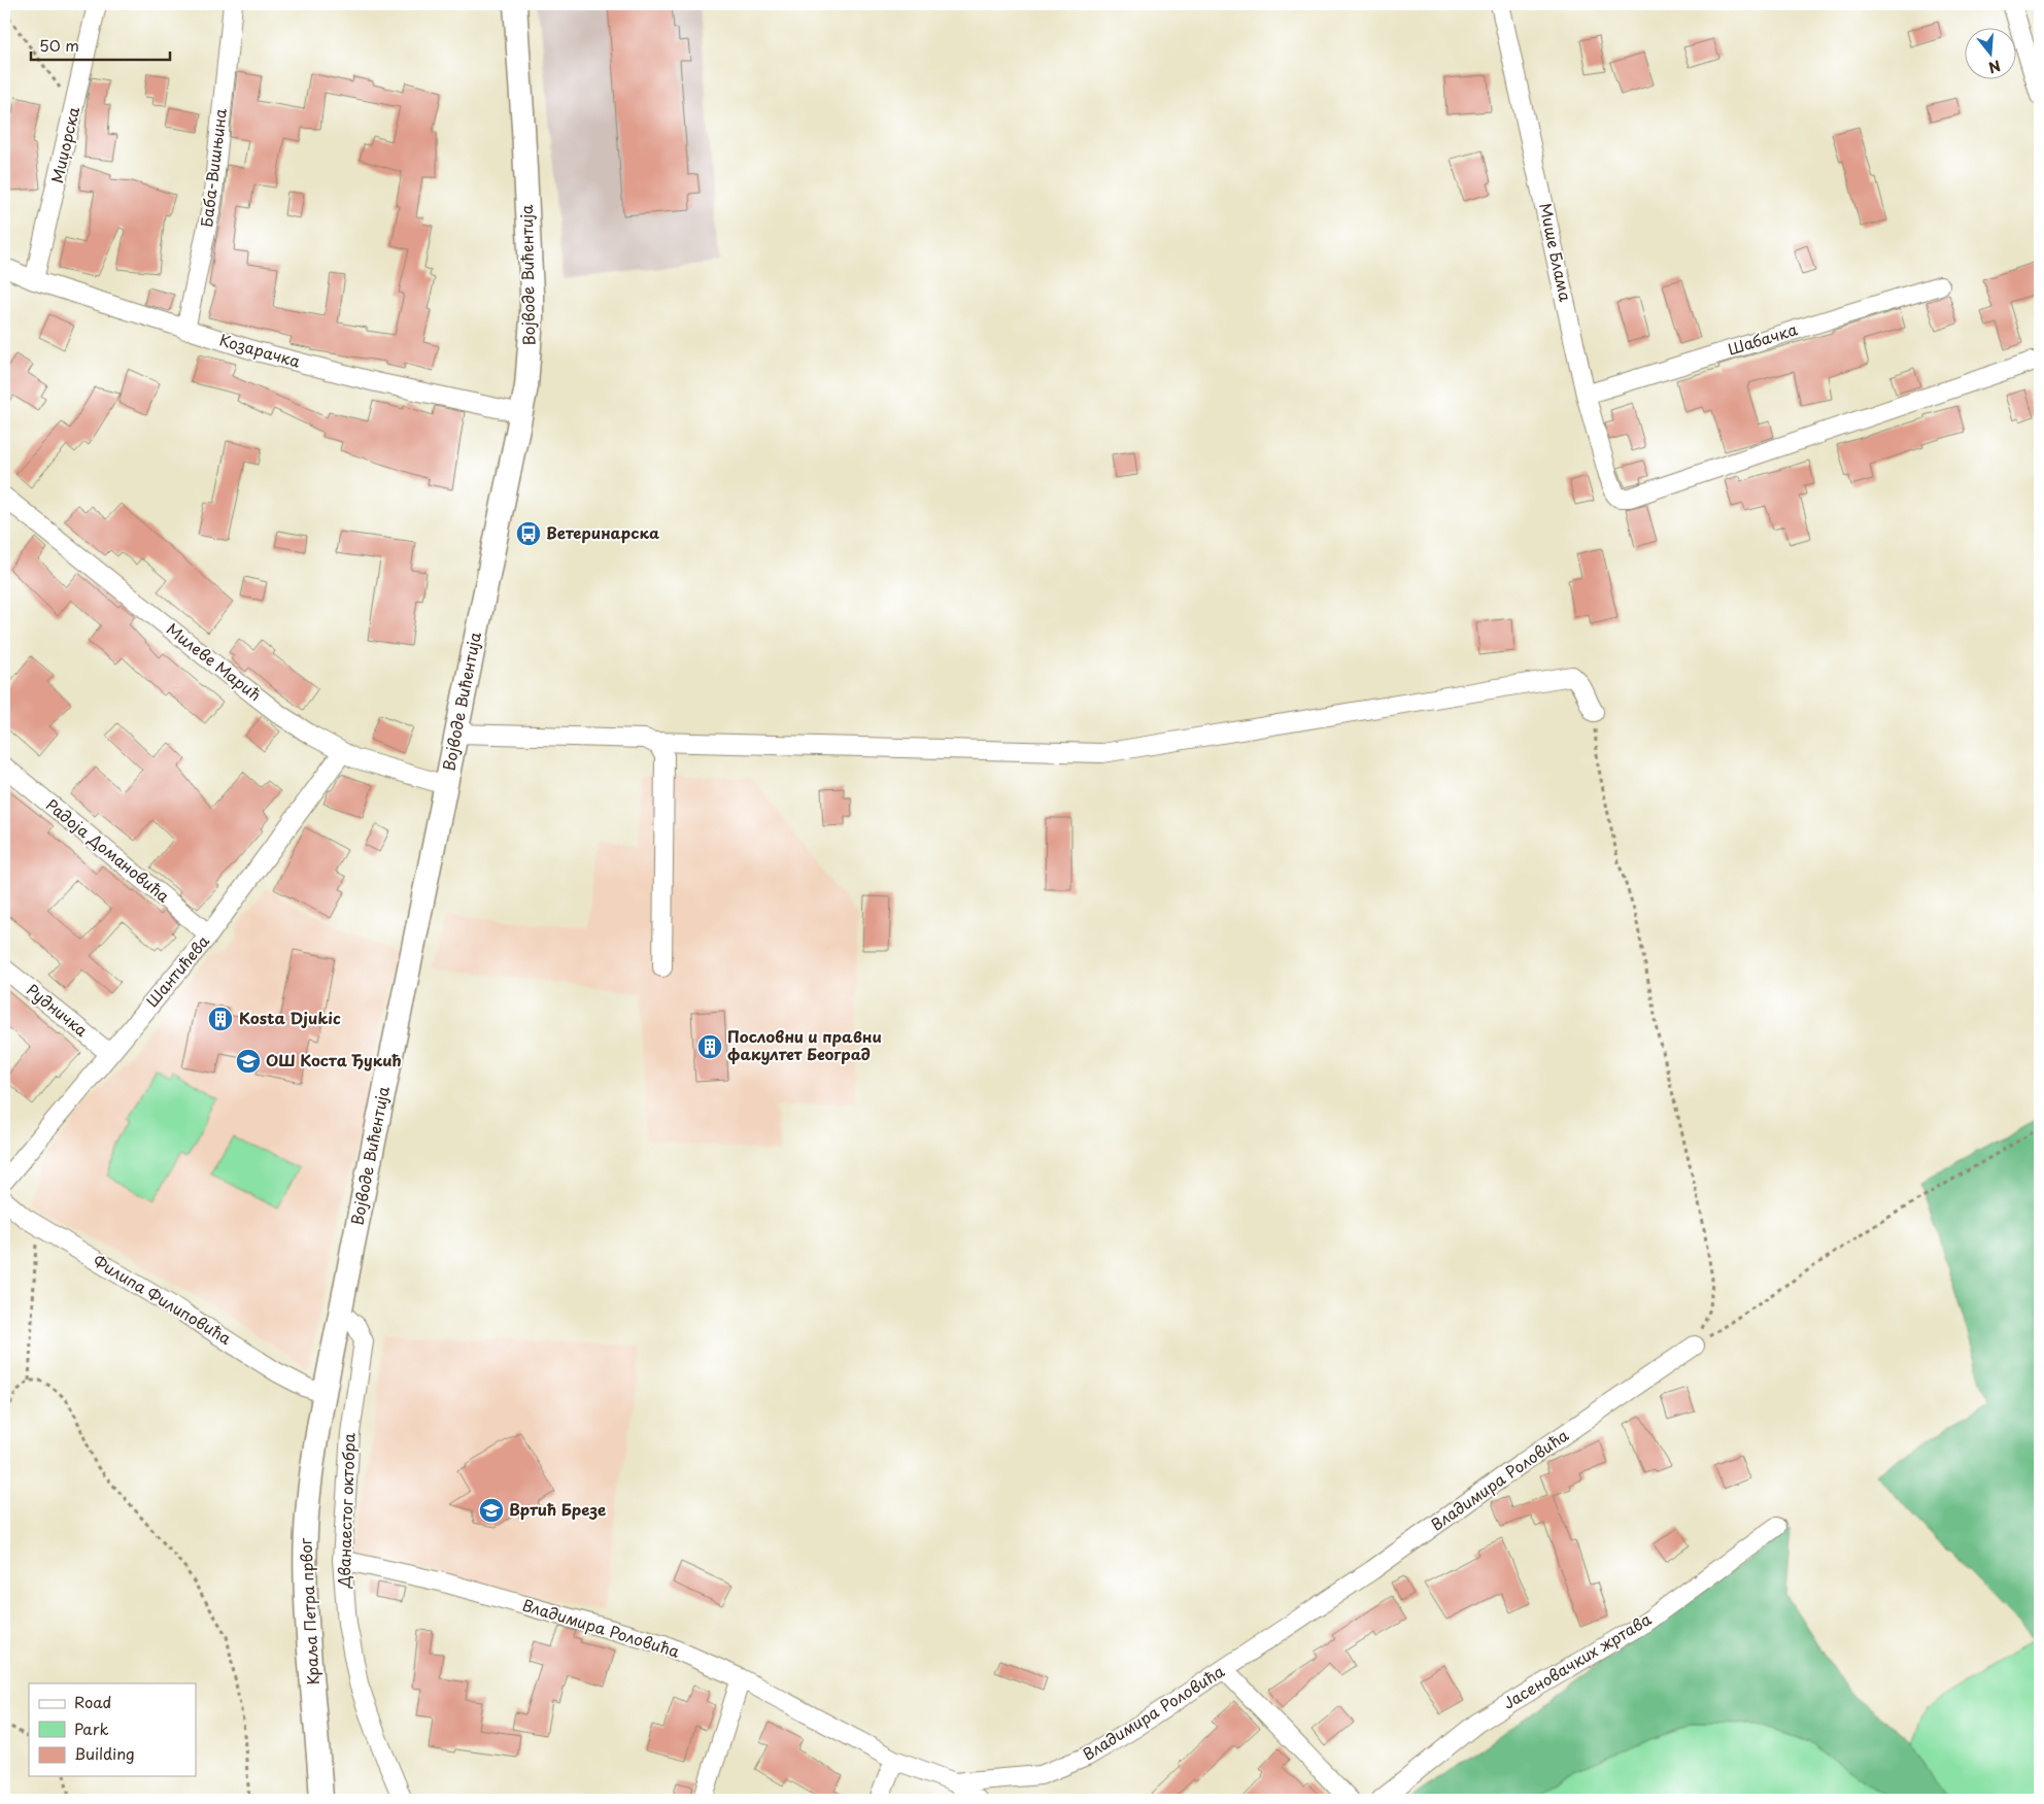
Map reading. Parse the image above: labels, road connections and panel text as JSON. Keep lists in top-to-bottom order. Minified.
{"streets":{"main road":["Војводе Вићентија","Краља Петра првог"],"street":["Миџорска","Баба-Вишњина","Мише Блама","Шабачка","Козарачка","Милеве Марић","Радоја Домановића","Шантићева","Рудничка","Филипа Филиповића","Владимира Роловића","Дванаестог октобра","Јасеновачких жртава"]},"crossings":[["Миџорска","Козарачка"],["Баба-Вишњина","Козарачка"],["Мише Блама","Шабачка"],["Војводе Вићентија","Козарачка"],["Војводе Вићентија","Милеве Марић"],["Војводе Вићентија","Филипа Филиповића"],["Војводе Вићентија","Дванаестог октобра"],["Војводе Вићентија","Краља Петра првог"],["Милеве Марић","Шантићева"],["Радоја Домановића","Шантићева"],["Шантићева","Рудничка"],["Филипа Филиповића","Краља Петра првог"],["Владимира Роловића","Дванаестог октобра"]],"places":{"bus stop":["Ветеринарска"],"building":["Kosta Djukic","Пословни и правни факултет Београд"],"school or university":["ОШ Коста Ђукић","Вртић Брезе"]},"legend":["Road","Park","Building"],"scale_bar":"50 m","north":"bottom"}
